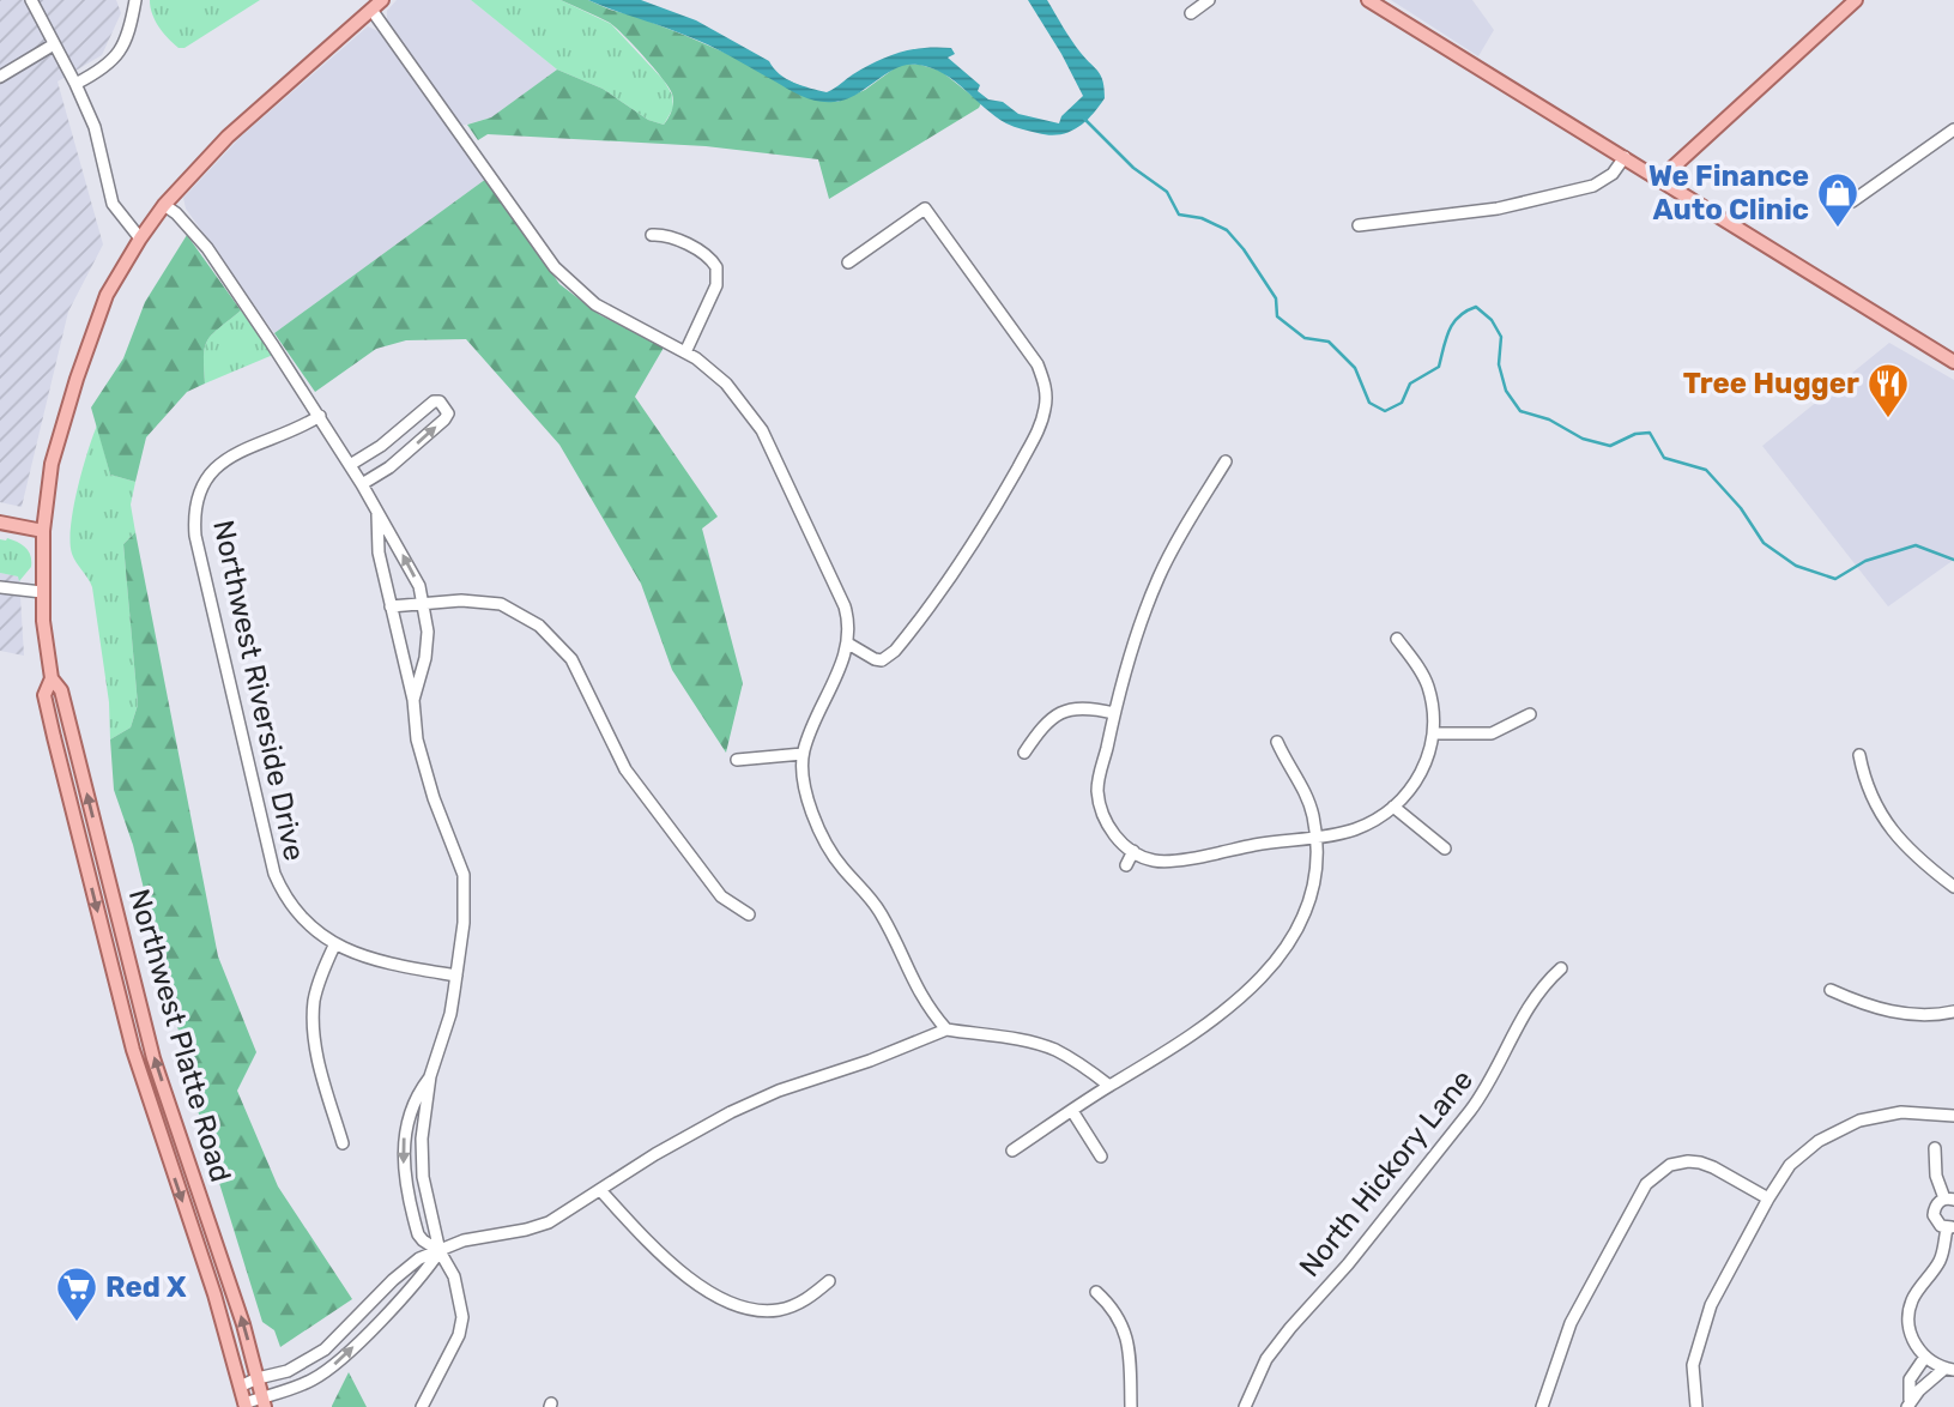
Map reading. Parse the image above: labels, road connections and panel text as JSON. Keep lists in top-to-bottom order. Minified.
{"streets":{"main road":["Northwest Platte Road"],"street":["Northwest Riverside Drive","North Hickory Lane"]},"places":{"shop":["We Finance Auto Clinic"],"restaurant":["Tree Hugger"],"supermarket":["Red X"]}}
